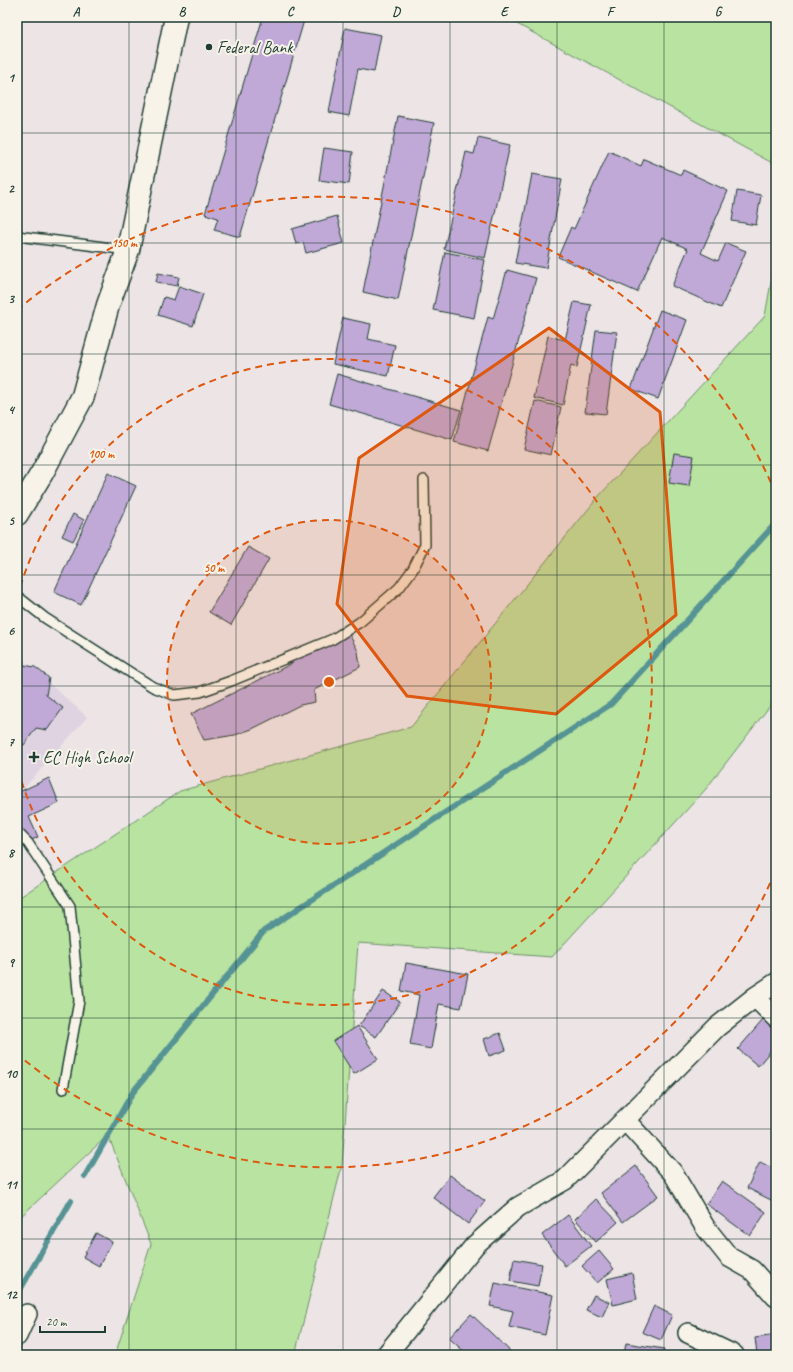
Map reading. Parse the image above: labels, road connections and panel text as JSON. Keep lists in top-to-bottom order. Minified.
{"places":{"other":["Federal Bank"],"health":["EC High School"]},"scale_bar":"20 m","grid":{"columns":["A","B","C","D","E","F","G"],"rows":["1","2","3","4","5","6","7","8","9","10","11","12"]},"rings":["150 m","100 m","50 m"]}
